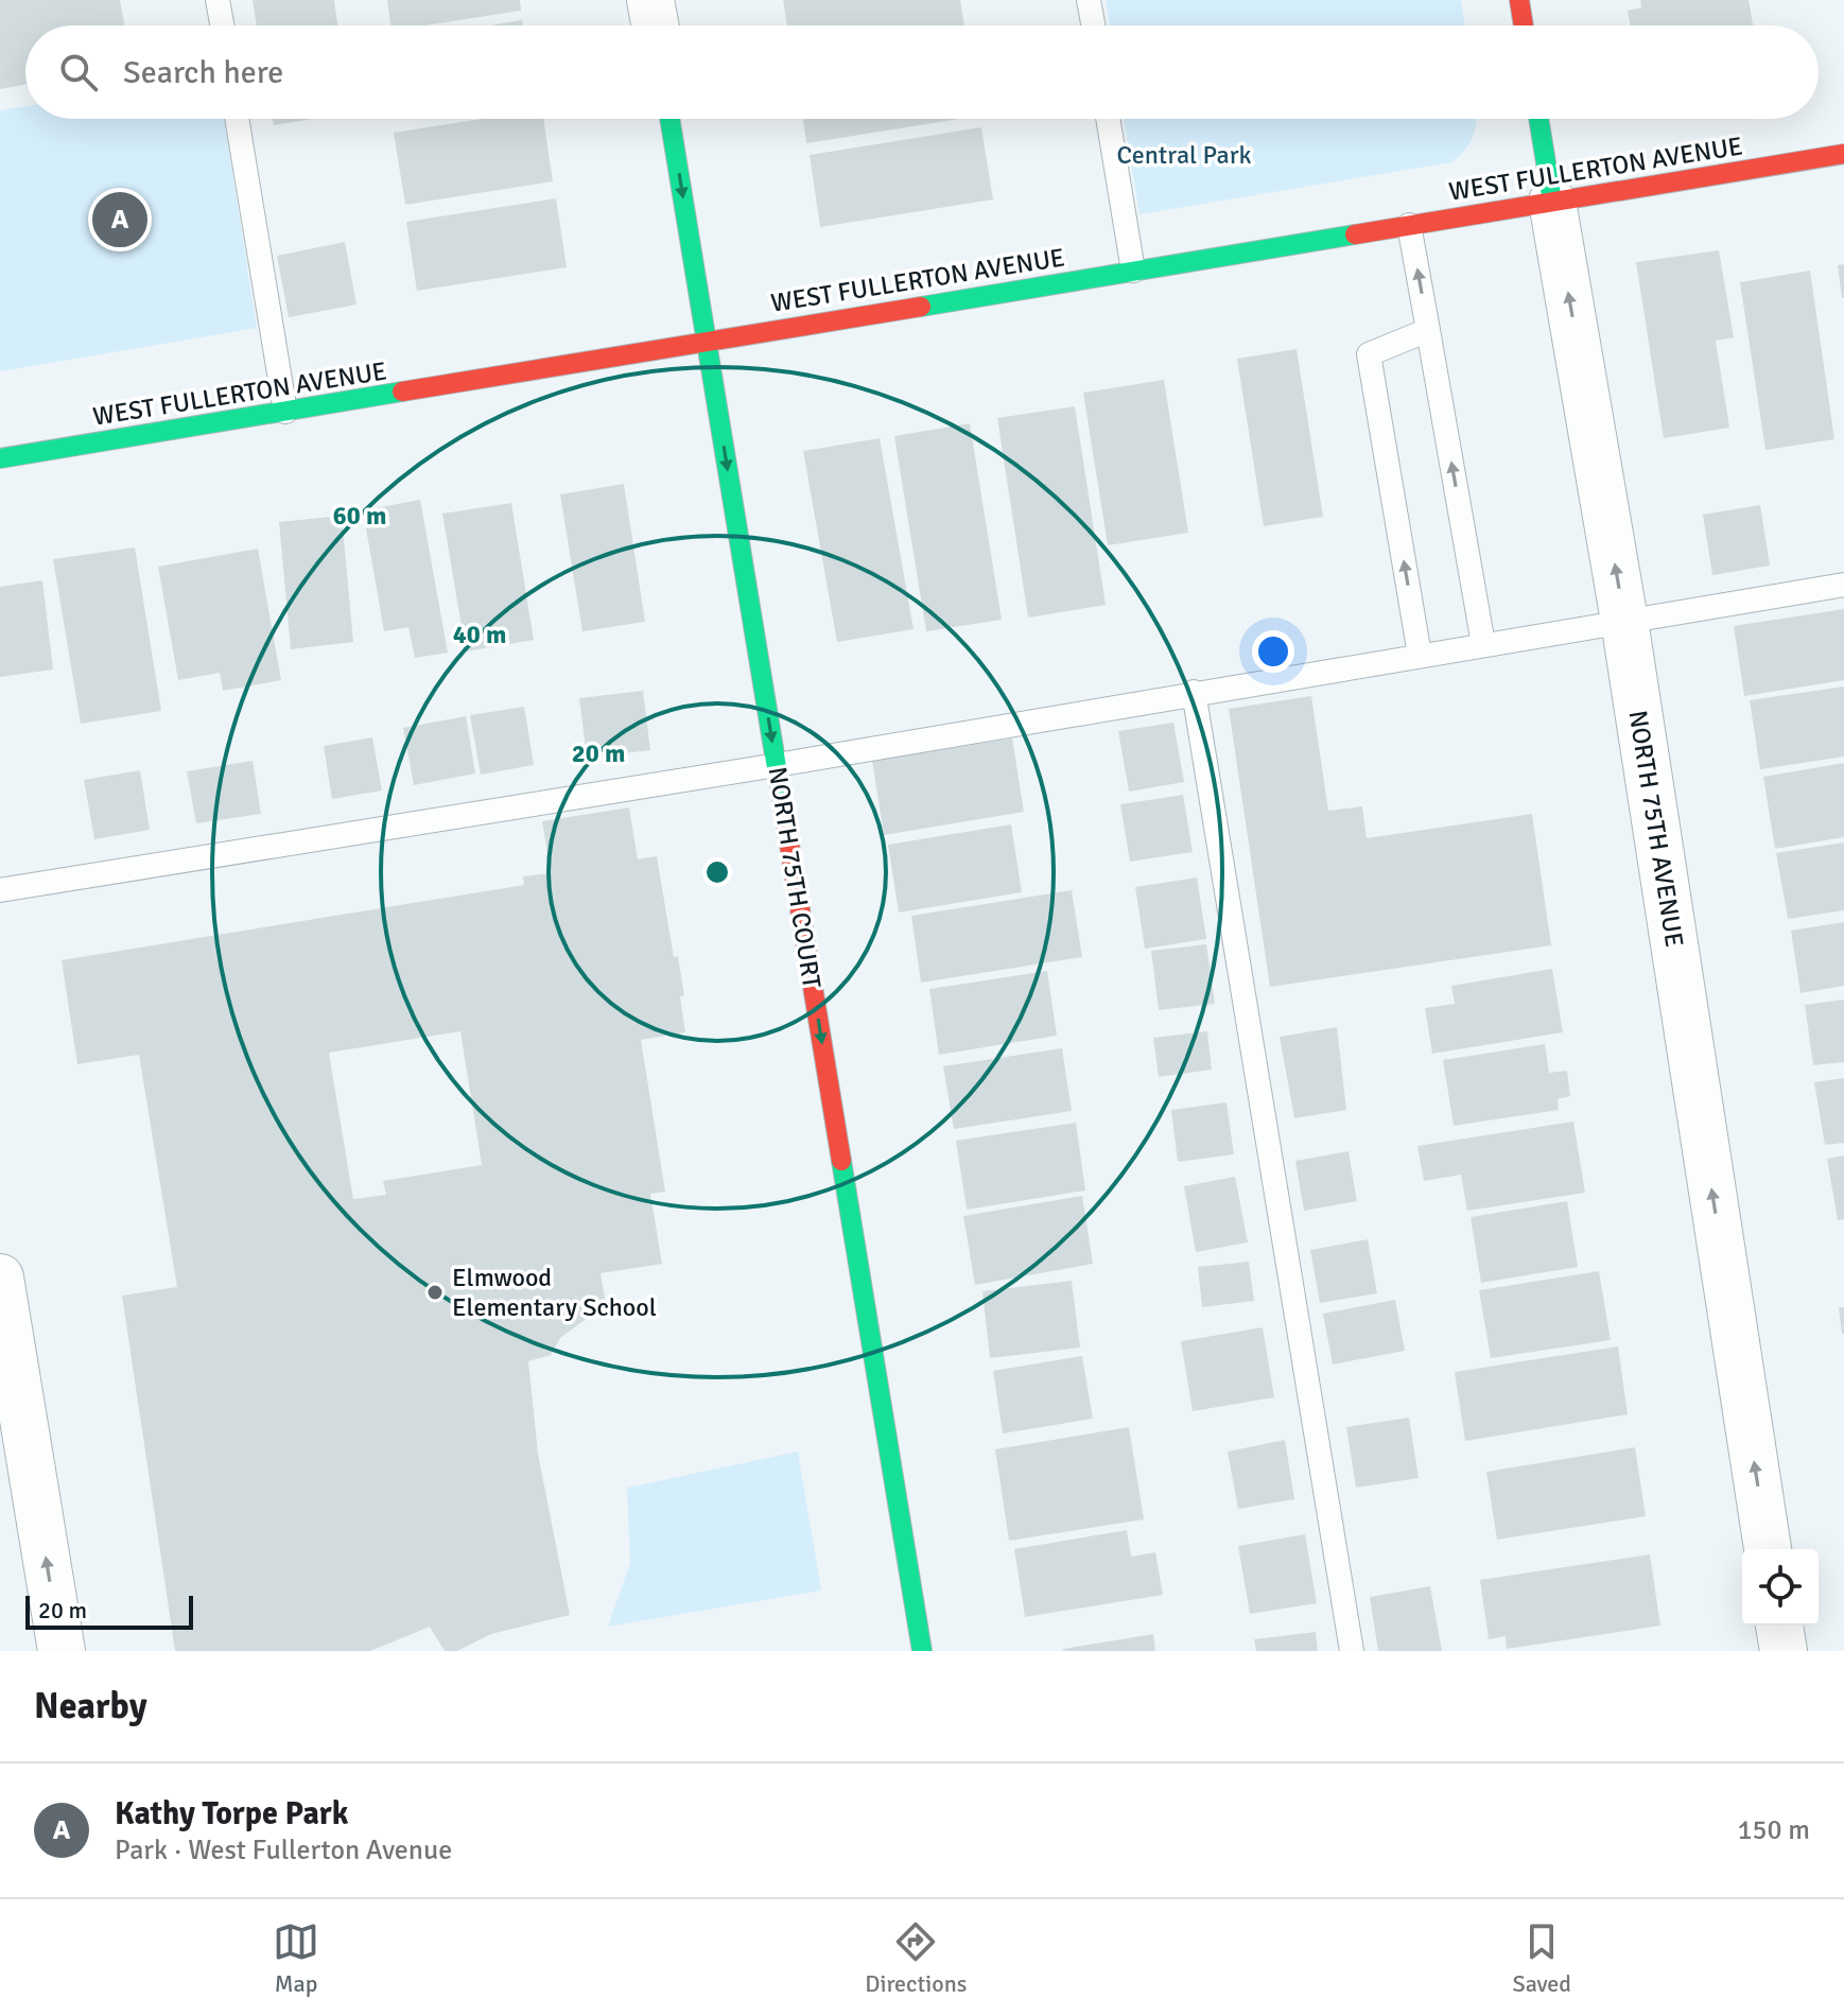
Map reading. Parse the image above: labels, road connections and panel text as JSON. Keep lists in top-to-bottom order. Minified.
{"streets":{"street":["WEST FULLERTON AVENUE","NORTH 75TH AVENUE","NORTH 75TH COURT"]},"crossings":[["WEST FULLERTON AVENUE","NORTH 75TH AVENUE"],["WEST FULLERTON AVENUE","NORTH 75TH COURT"]],"one_way":["NORTH 75TH AVENUE","NORTH 75TH COURT"],"parks":["Central Park"],"places":["Elmwood Elementary School"],"scale_bar":"20 m","page":{"search":"Search here","pins":"A","scale":"20 m","heading":"Nearby","list":[{"mark":"A","name":"Kathy Torpe Park","note":"Park · West Fullerton Avenue","value":"150 m"}],"nav":["Map","Directions","Saved"]},"rings":["60 m","40 m","20 m"]}
